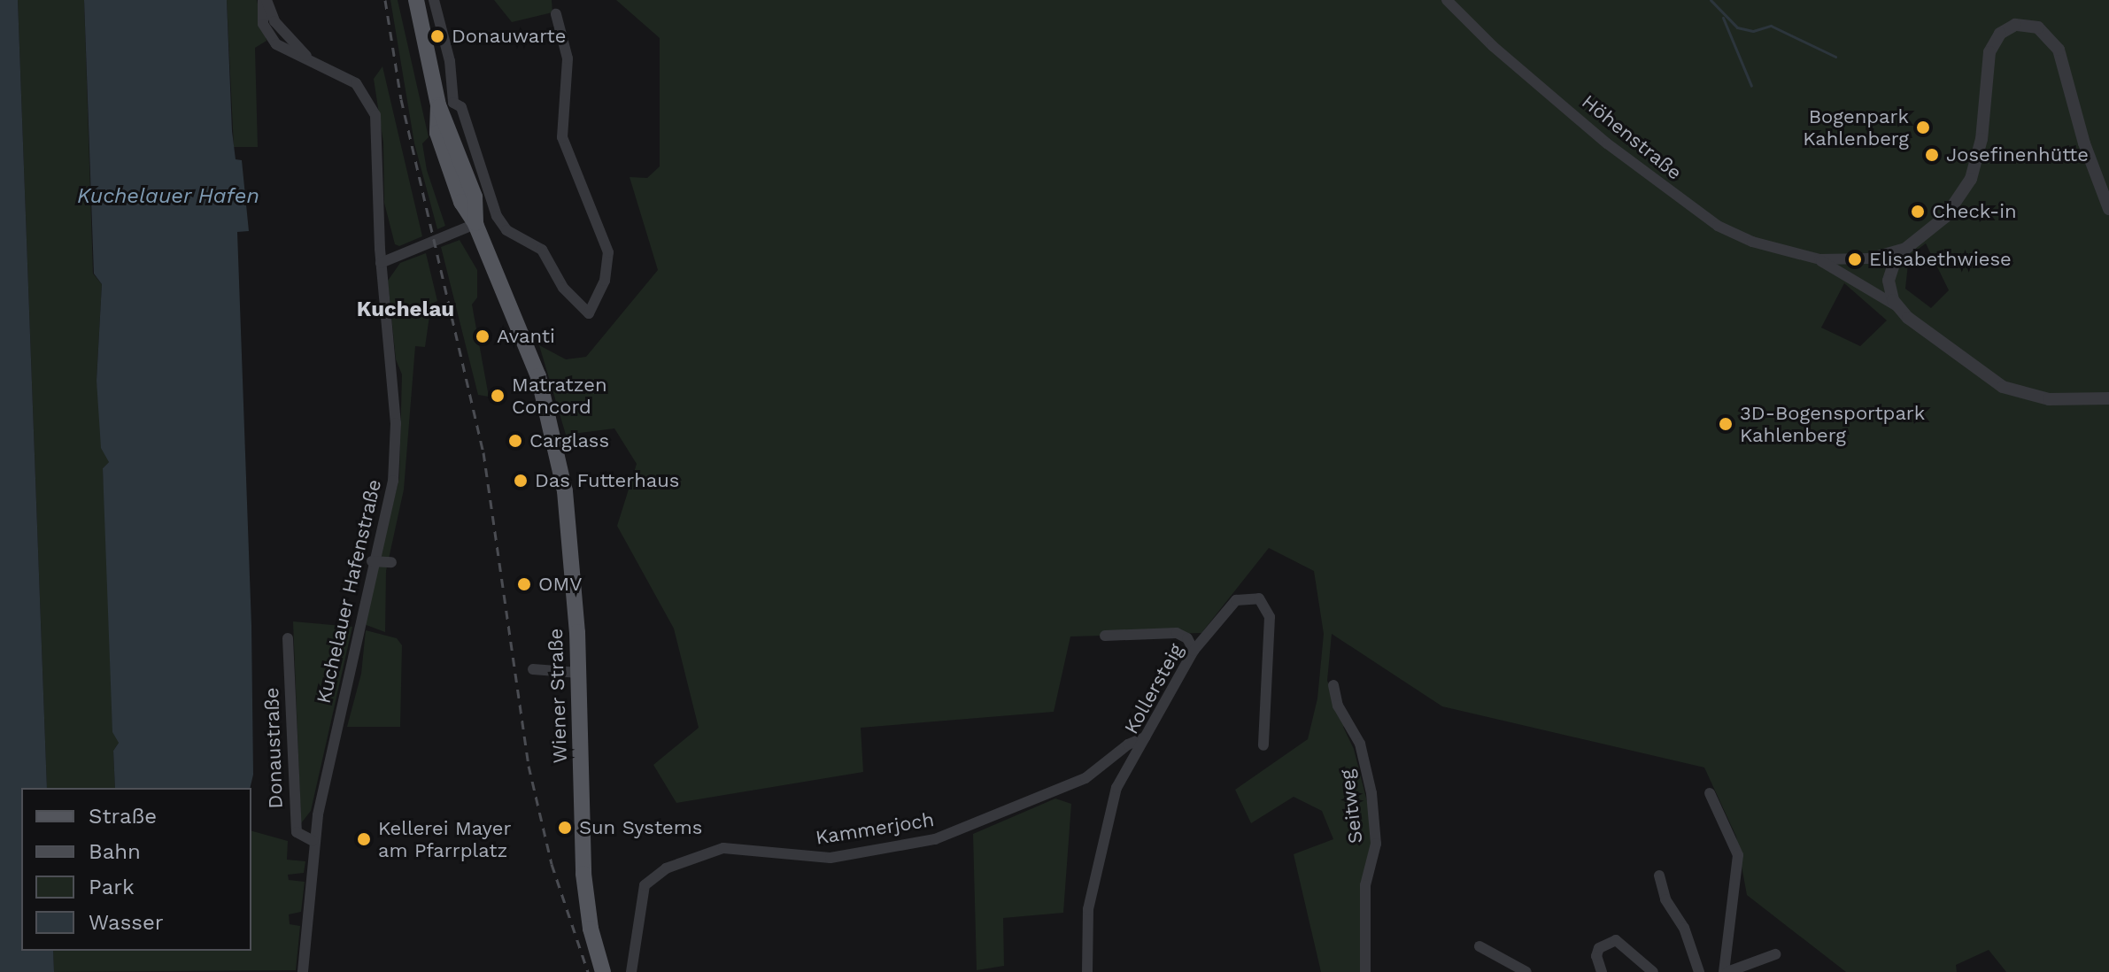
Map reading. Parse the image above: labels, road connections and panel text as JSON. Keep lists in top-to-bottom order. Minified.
{"streets":{"main road":["Wiener Straße"],"street":["Höhenstraße","Kuchelauer Hafenstraße","Kollersteig","Donaustraße","Seitweg","Kammerjoch"]},"crossings":[["Kuchelauer Hafenstraße","Donaustraße"],["Kollersteig","Kammerjoch"]],"districts":["Kuchelau"],"water":["Kuchelauer Hafen"],"places":["Donauwarte","Bogenpark Kahlenberg","Josefinenhütte","Check-in","Elisabethwiese","Avanti","Matratzen Concord","3D-Bogensportpark Kahlenberg","Carglass","Das Futterhaus","OMV","Sun Systems","Kellerei Mayer am Pfarrplatz"],"legend":["Straße","Bahn","Park","Wasser"]}
